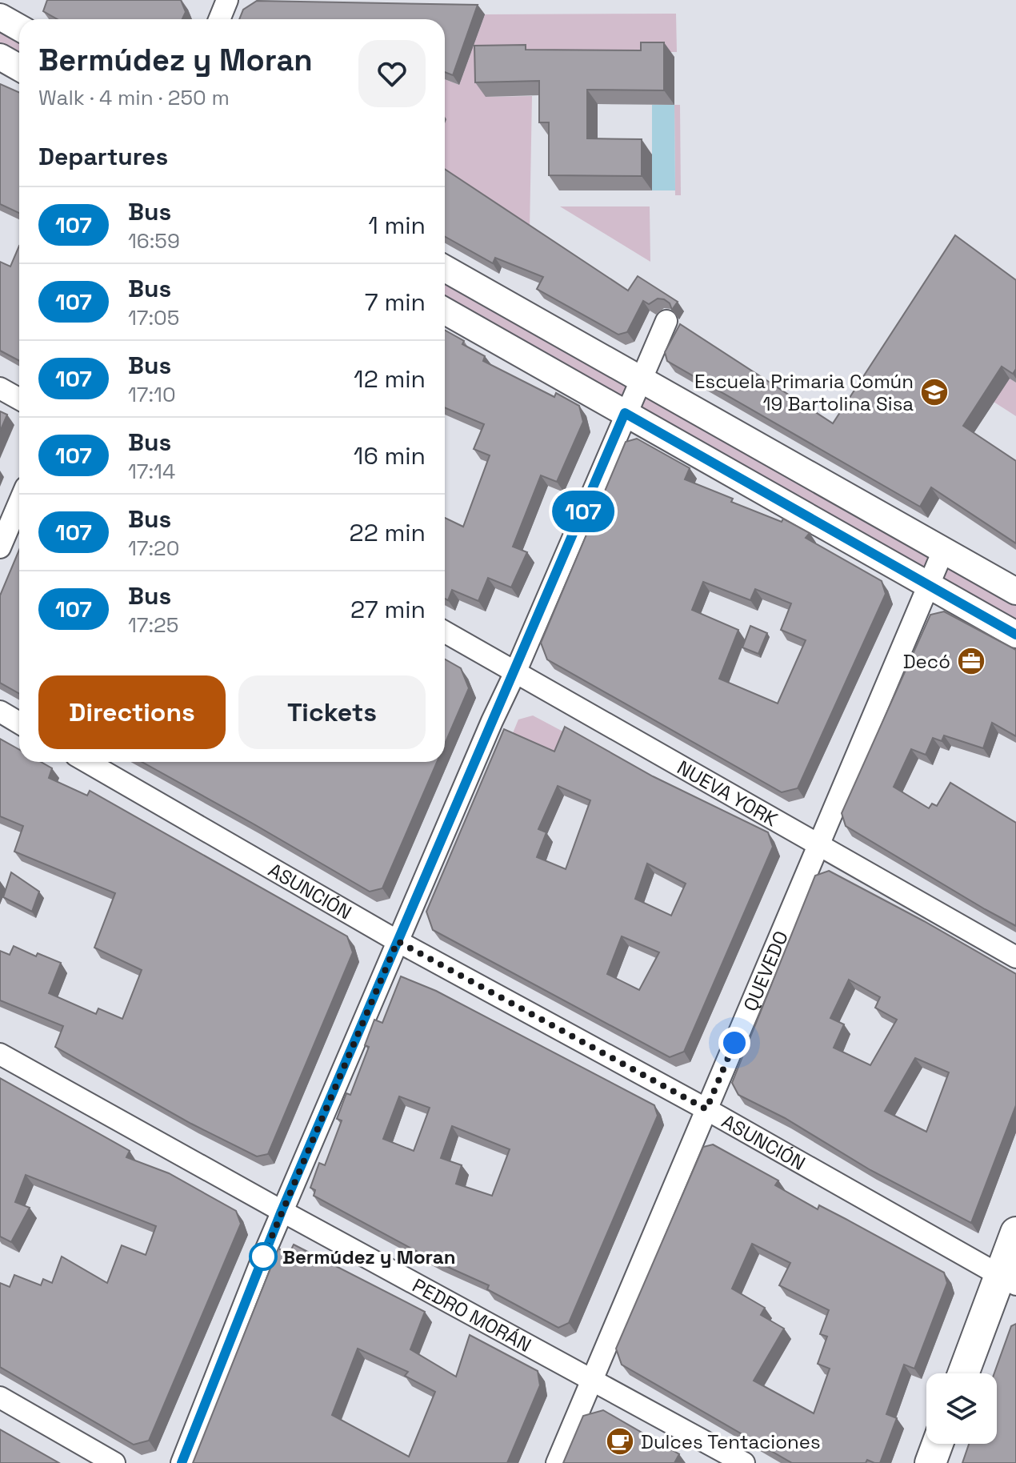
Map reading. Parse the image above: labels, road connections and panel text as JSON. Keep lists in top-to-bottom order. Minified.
{"streets":{"street":["NUEVA YORK","ASUNCIÓN","QUEVEDO","PEDRO MORÁN"]},"crossings":[["NUEVA YORK","QUEVEDO"],["ASUNCIÓN","QUEVEDO"],["QUEVEDO","PEDRO MORÁN"]],"places":{"school or university":["Escuela Primaria Común 19 Bartolina Sisa"],"office":["Decó"],"other":["Bermúdez y Moran"],"cafe":["Dulces Tentaciones"]},"lines":["bus line 107"],"page":{"on_map":"107","heading":[["Bermúdez y Moran","Walk · 4 min · 250 m"],"Departures"],"list":[{"mark":"107","name":"Bus","note":"16:59","value":"1 min"},{"mark":"107","name":"Bus","note":"17:05","value":"7 min"},{"mark":"107","name":"Bus","note":"17:10","value":"12 min"},{"mark":"107","name":"Bus","note":"17:14","value":"16 min"},{"mark":"107","name":"Bus","note":"17:20","value":"22 min"},{"mark":"107","name":"Bus","note":"17:25","value":"27 min"}],"buttons":["Directions","Tickets"]}}
